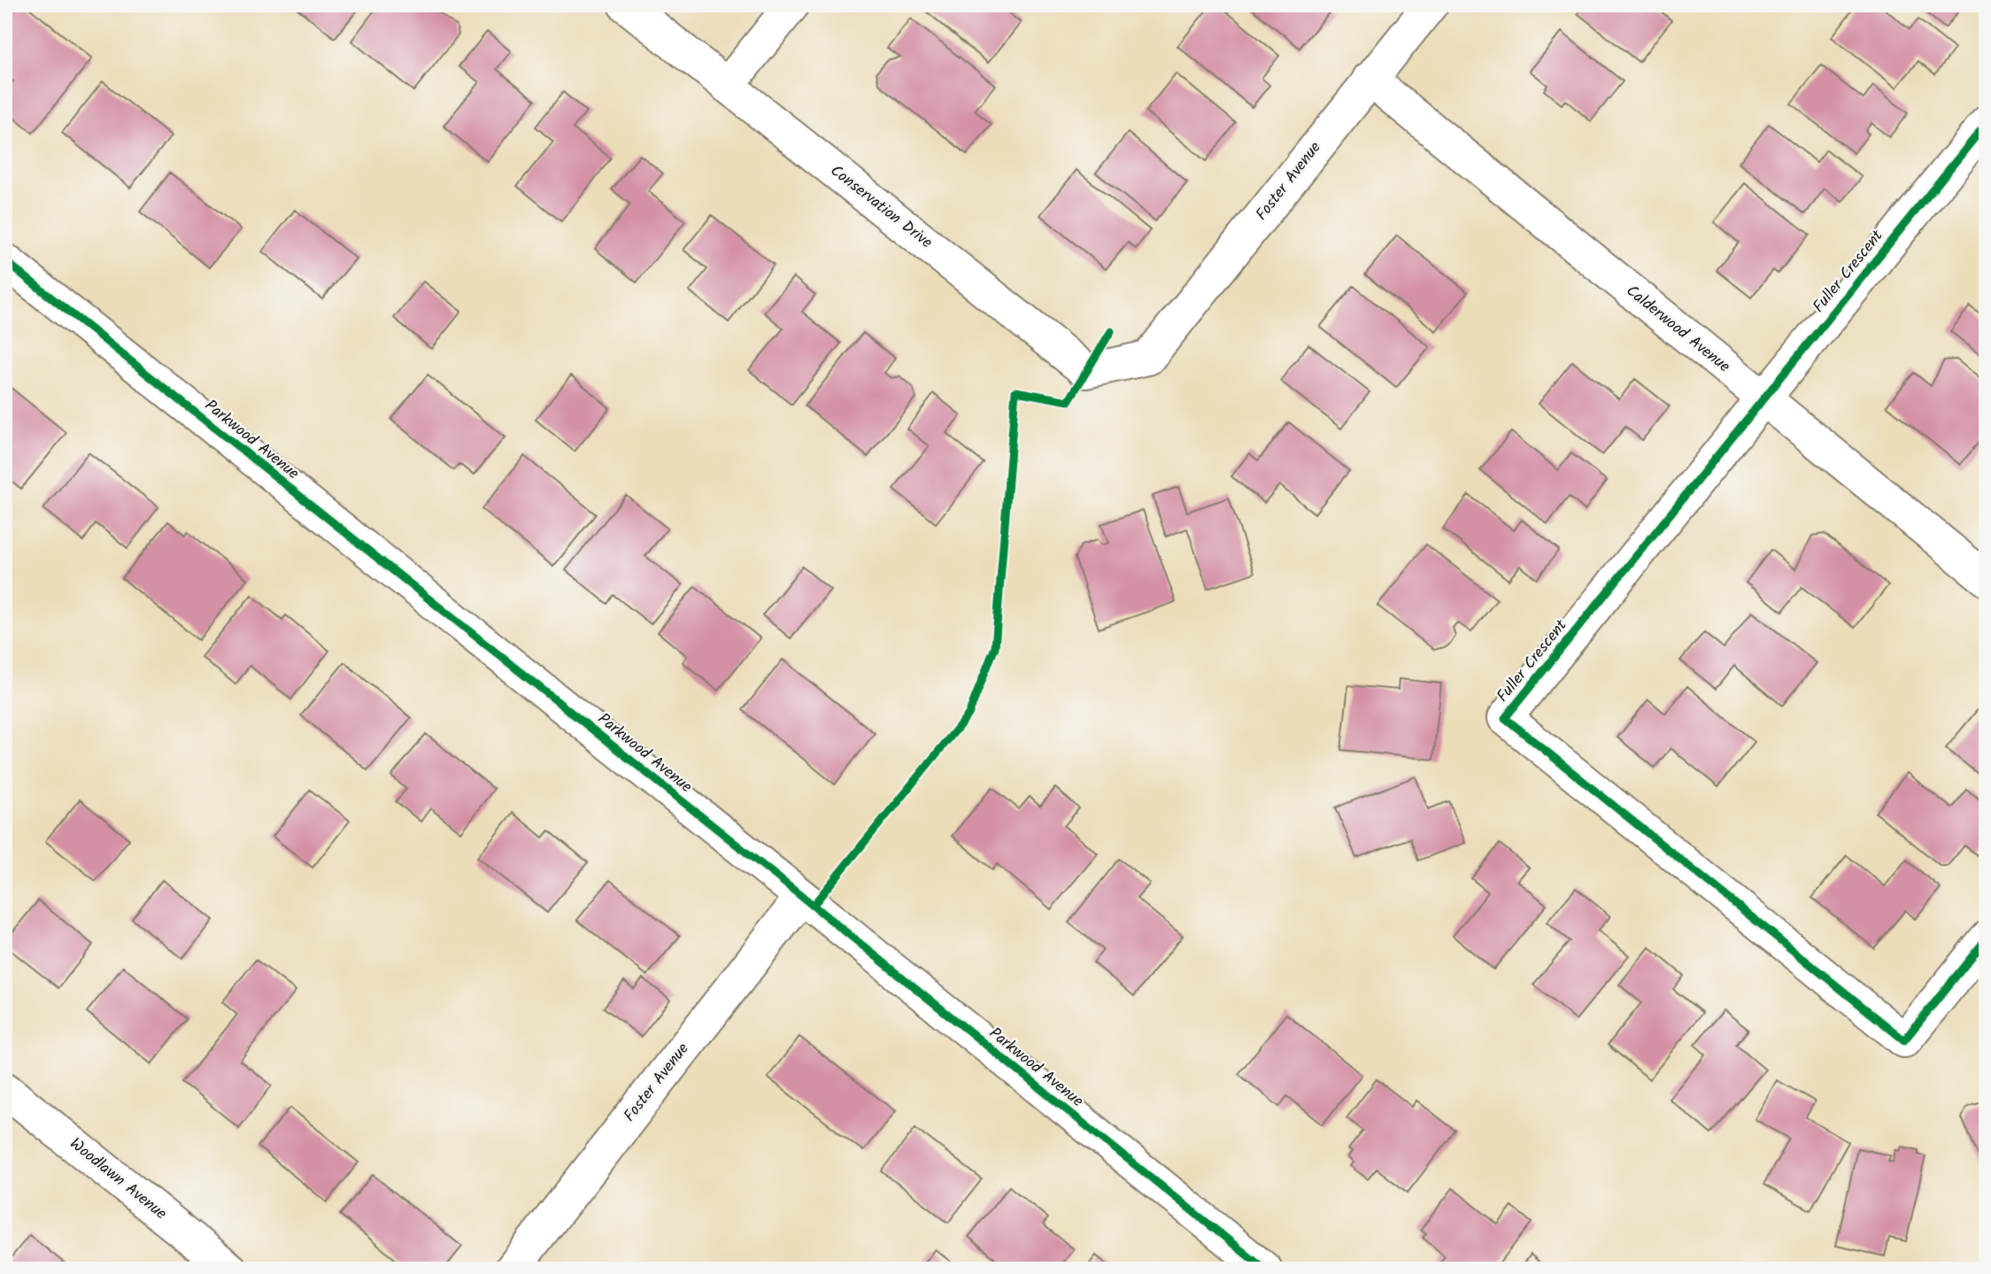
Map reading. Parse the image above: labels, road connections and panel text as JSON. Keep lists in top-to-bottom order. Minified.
{"streets":{"street":["Foster Avenue","Conservation Drive","Fuller Crescent","Calderwood Avenue","Parkwood Avenue","Woodlawn Avenue"]},"crossings":[["Foster Avenue","Conservation Drive"],["Foster Avenue","Calderwood Avenue"],["Foster Avenue","Parkwood Avenue"],["Fuller Crescent","Calderwood Avenue"]]}
